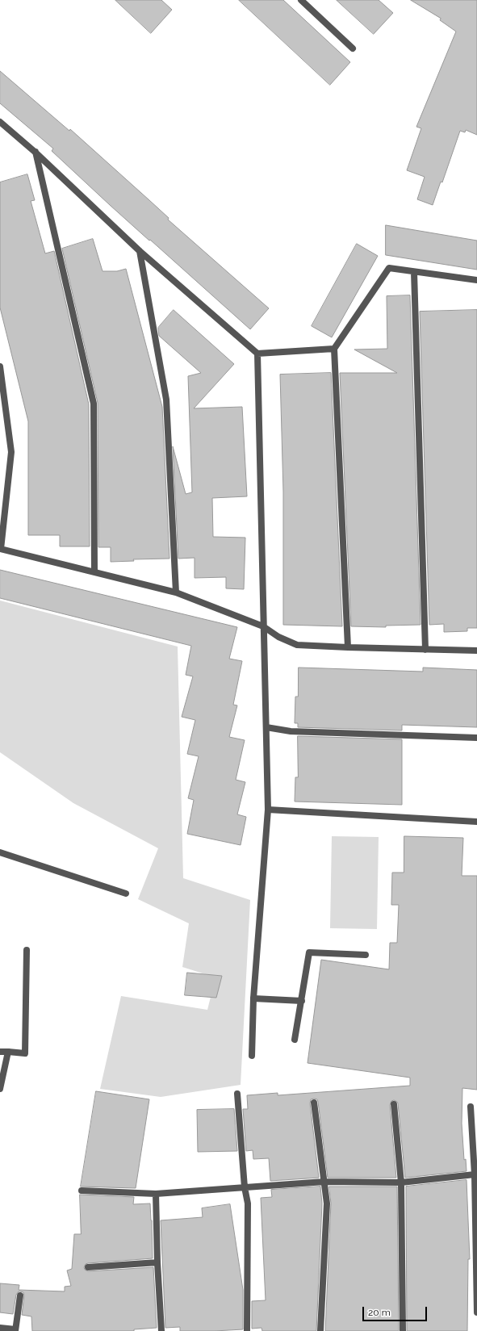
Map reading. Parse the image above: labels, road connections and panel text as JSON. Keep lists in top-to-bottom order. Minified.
{"scale_bar":"20 m"}
